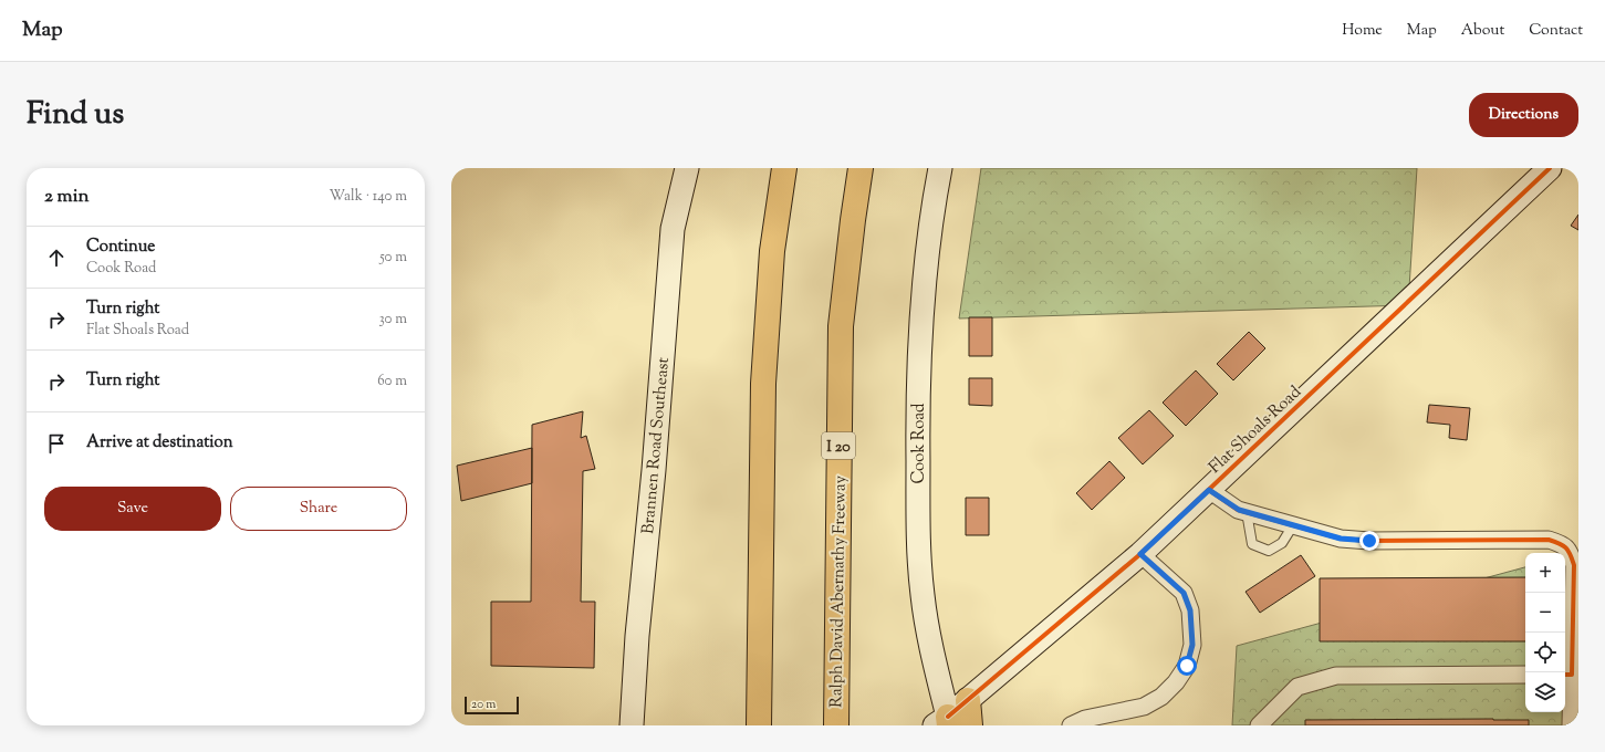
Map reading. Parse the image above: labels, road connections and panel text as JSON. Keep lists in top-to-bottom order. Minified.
{"streets":{"highway":["I 20","Ralph David Abernathy Freeway"],"main road":["Flat Shoals Road","Cook Road","Brannen Road Southeast"]},"crossings":[["Flat Shoals Road","Cook Road"]],"scale_bar":"20 m","page":{"header":"Map","nav":["Home","Map","About","Contact"],"title":"Find us","buttons":["Directions",["Save","Share"]],"heading":["2 min","Walk · 140 m"],"list":[["Continue","Cook Road","50 m"],["Turn right","Flat Shoals Road","30 m"],["Turn right","60 m"],"Arrive at destination"],"map_buttons":["+","−"],"scale":"20 m"}}
